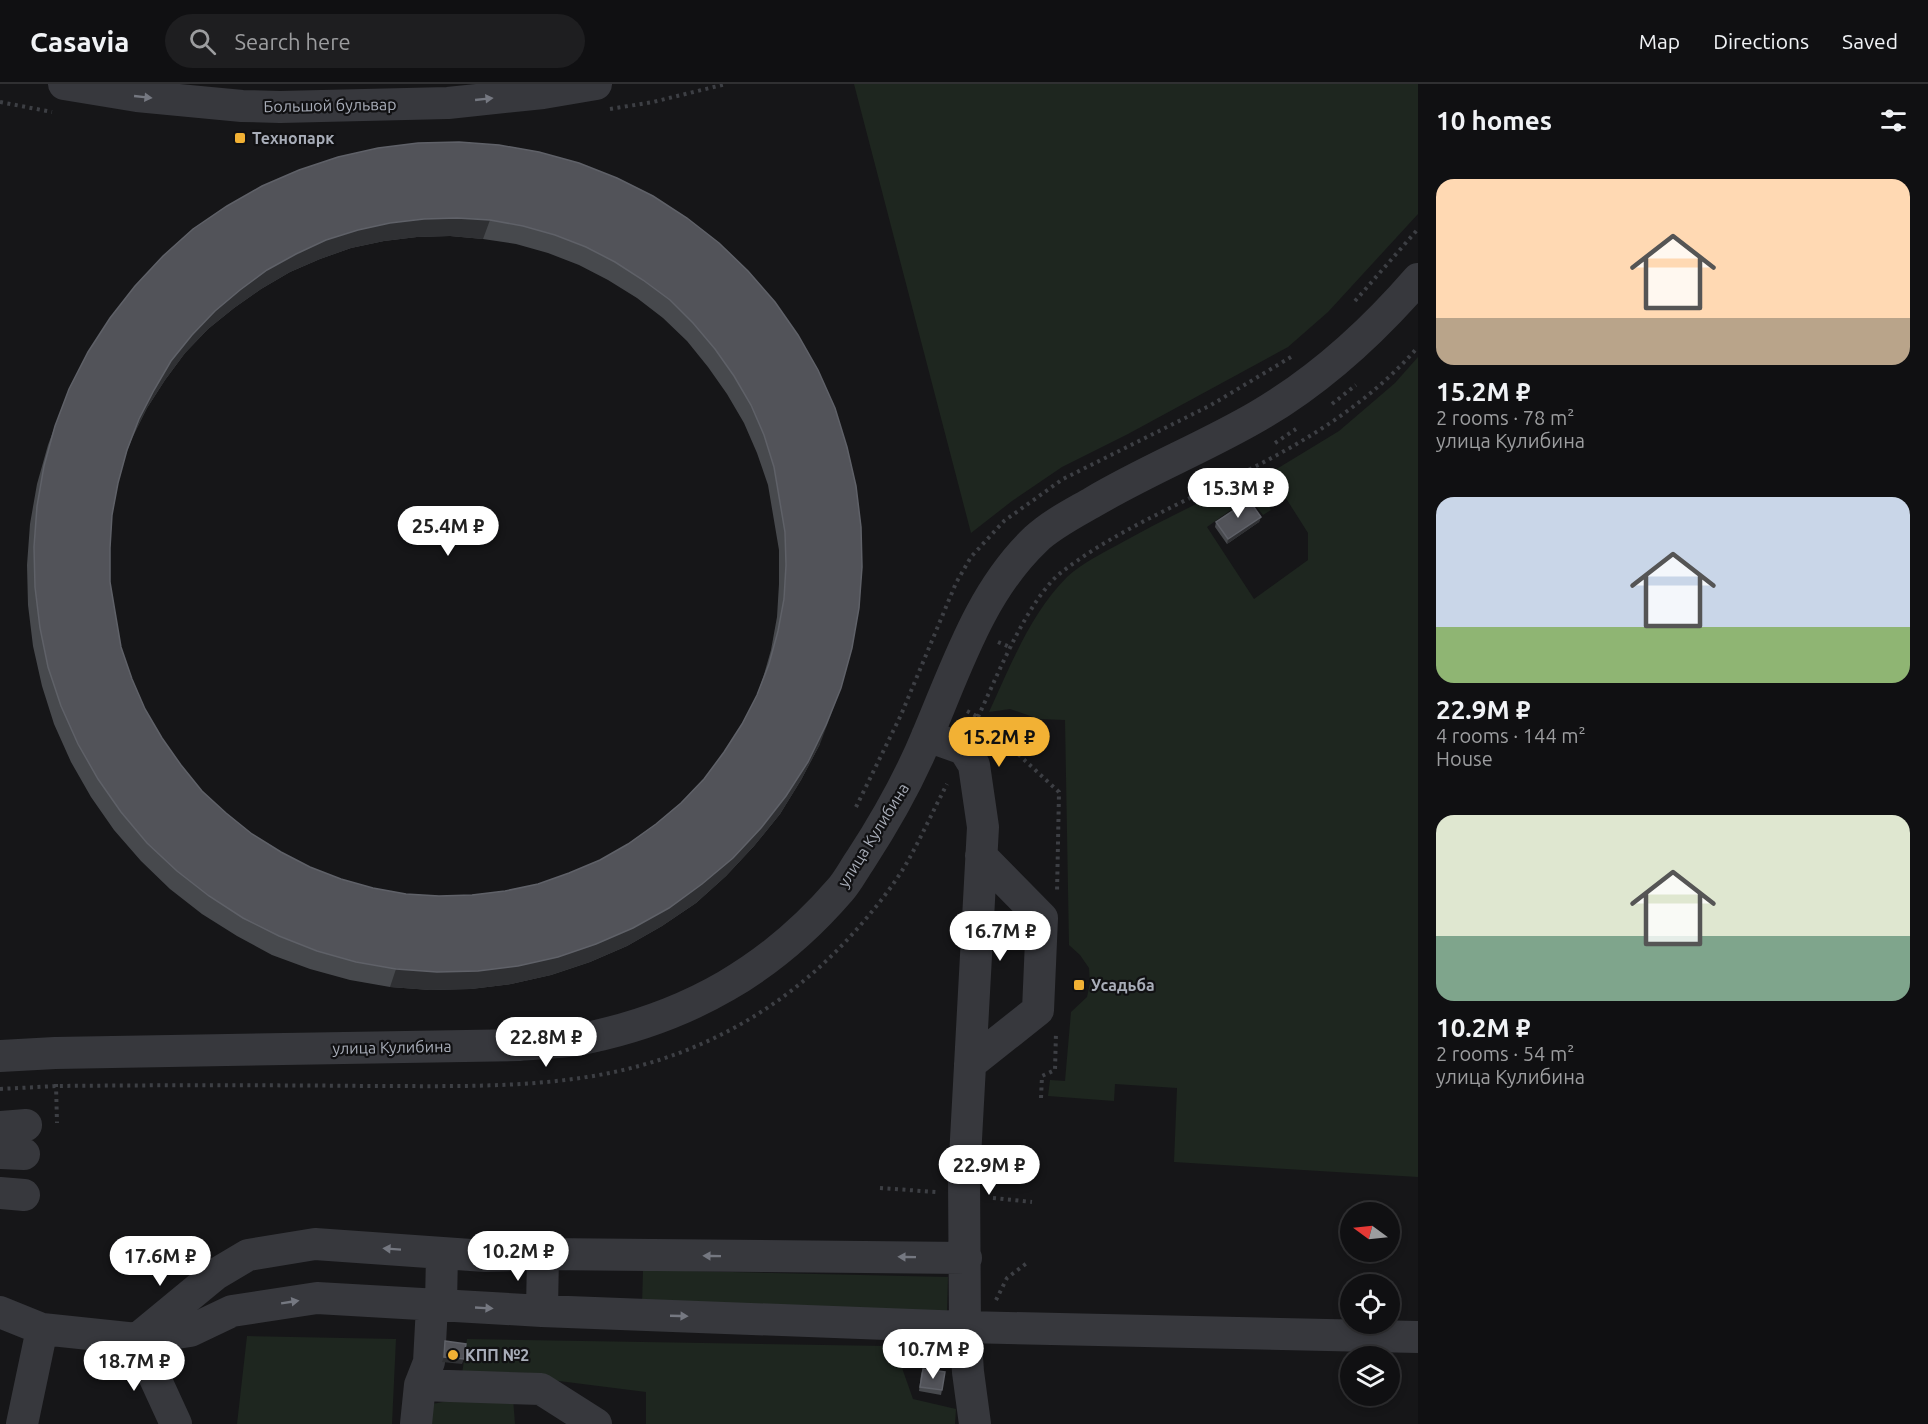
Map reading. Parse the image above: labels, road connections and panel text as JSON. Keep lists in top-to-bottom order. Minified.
{"streets":{"street":["Большой бульвар","улица Кулибина"]},"one_way":["Большой бульвар"],"places":{"transit":["Технопарк","Усадьба"],"other":["КПП №2"]},"north":"left","page":{"header":"Casavia","search":"Search here","nav":["Map","Directions","Saved"],"heading":"10 homes","list":[{"name":"15.2M ₽","note":"2 rooms · 78 m² · улица Кулибина"},{"name":"22.9M ₽","note":"4 rooms · 144 m² · House"},{"name":"10.2M ₽","note":"2 rooms · 54 m² · улица Кулибина"}],"price":["15.3M ₽","25.4M ₽","15.2M ₽","16.7M ₽","22.8M ₽","22.9M ₽","10.2M ₽","17.6M ₽","10.7M ₽","18.7M ₽"]}}
